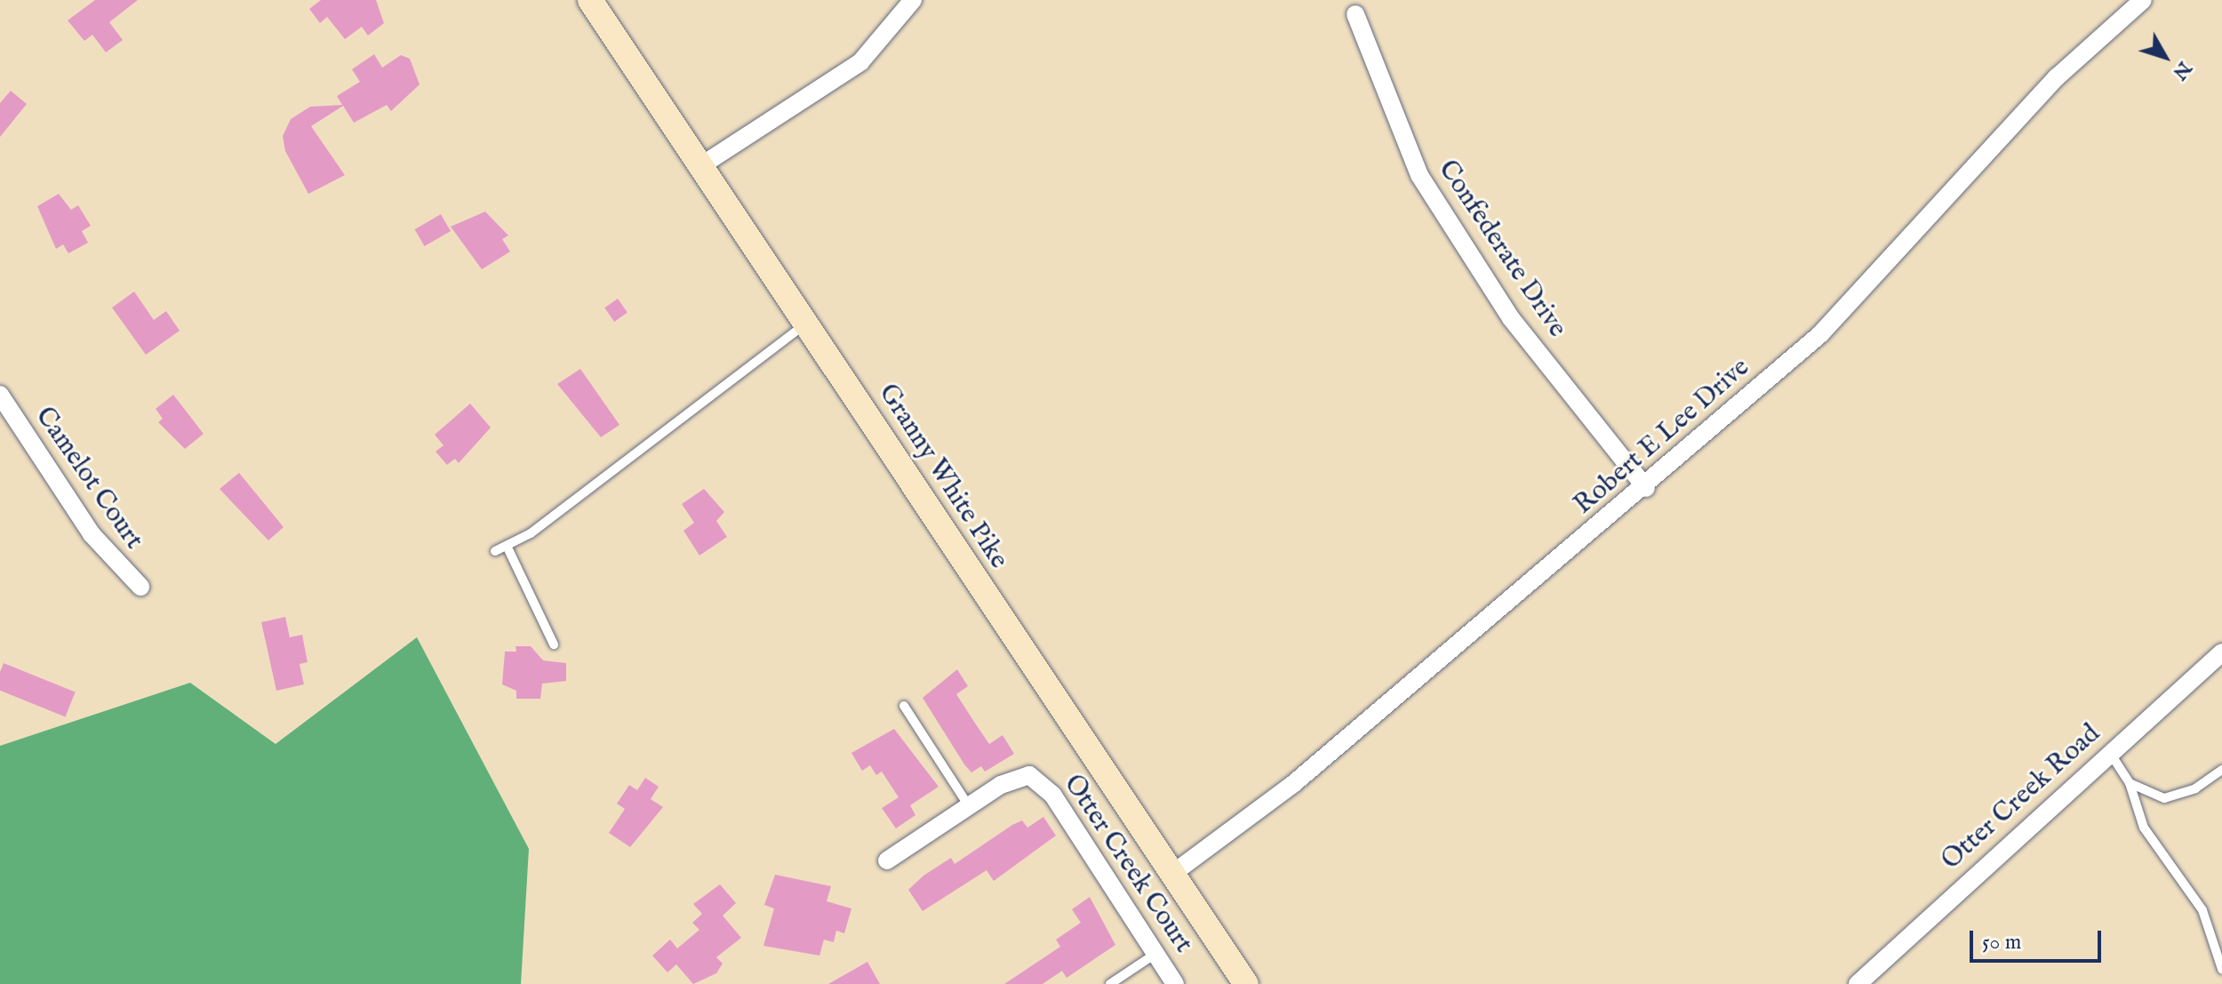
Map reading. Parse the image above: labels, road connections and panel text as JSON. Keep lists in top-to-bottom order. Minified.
{"streets":{"main road":["Granny White Pike"],"street":["Confederate Drive","Robert E Lee Drive","Camelot Court","Otter Creek Road","Otter Creek Court"]},"crossings":[["Confederate Drive","Robert E Lee Drive"],["Robert E Lee Drive","Granny White Pike"]],"scale_bar":"50 m","north":"bottom right"}
